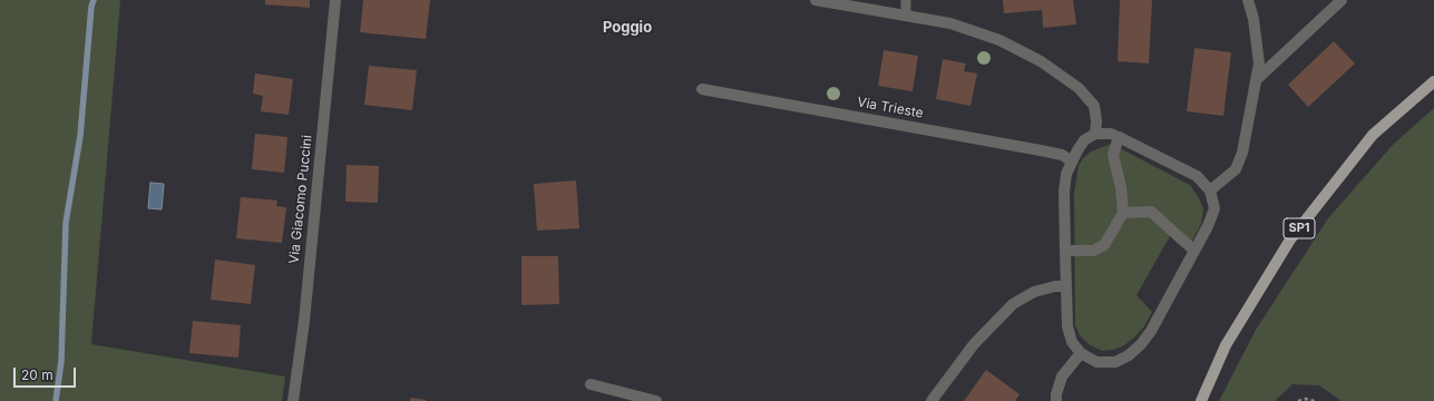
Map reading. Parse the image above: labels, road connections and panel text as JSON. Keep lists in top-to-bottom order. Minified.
{"streets":{"main road":["SP1"],"street":["Via Trieste","Via Giacomo Puccini"]},"districts":["Poggio"],"scale_bar":"20 m"}
